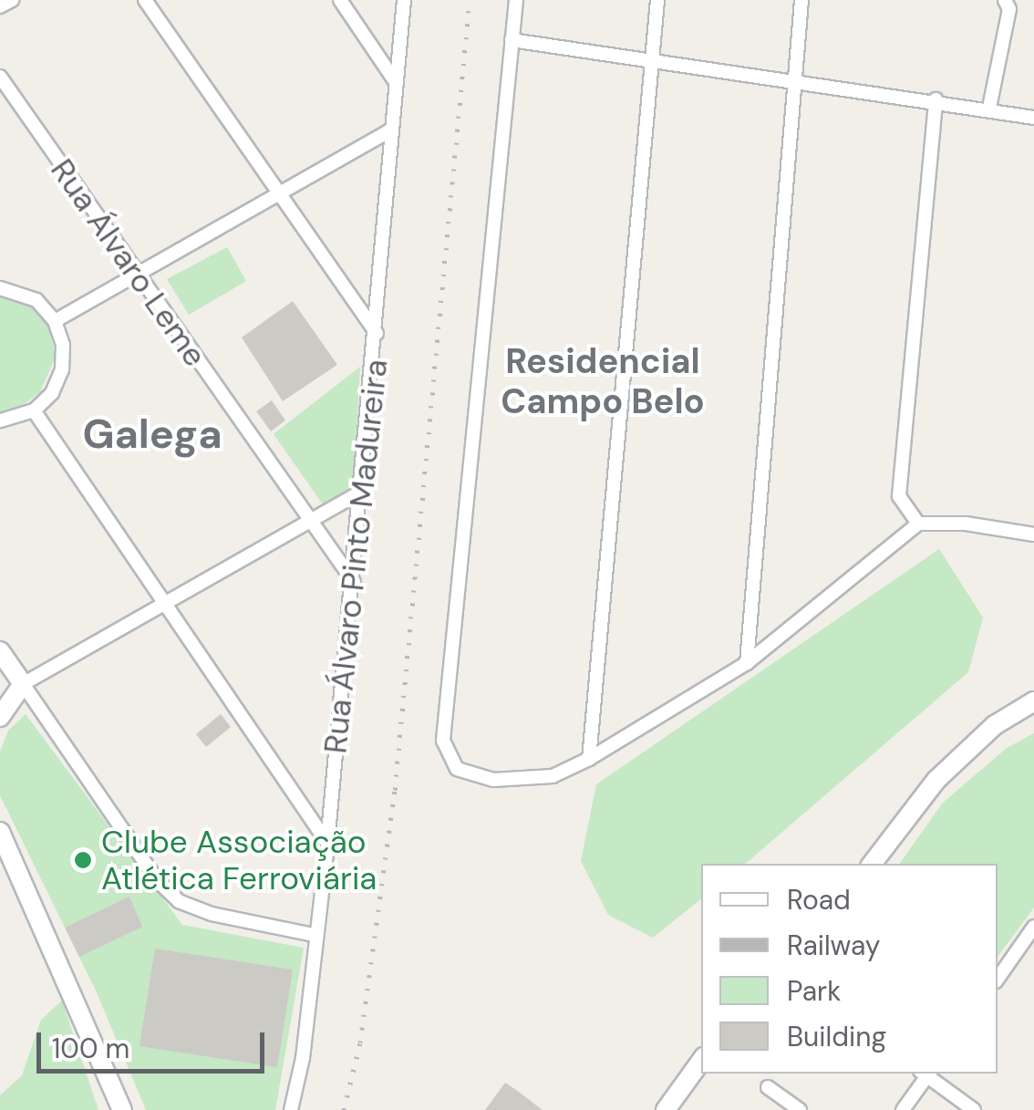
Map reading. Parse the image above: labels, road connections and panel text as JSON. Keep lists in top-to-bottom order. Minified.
{"streets":{"street":["Rua Álvaro Leme","Rua Álvaro Pinto Madureira"]},"crossings":[["Rua Álvaro Leme","Rua Álvaro Pinto Madureira"]],"districts":["Residencial Campo Belo","Galega"],"places":["Clube Associação Atlética Ferroviária"],"legend":["Road","Railway","Park","Building"],"scale_bar":"100 m"}
